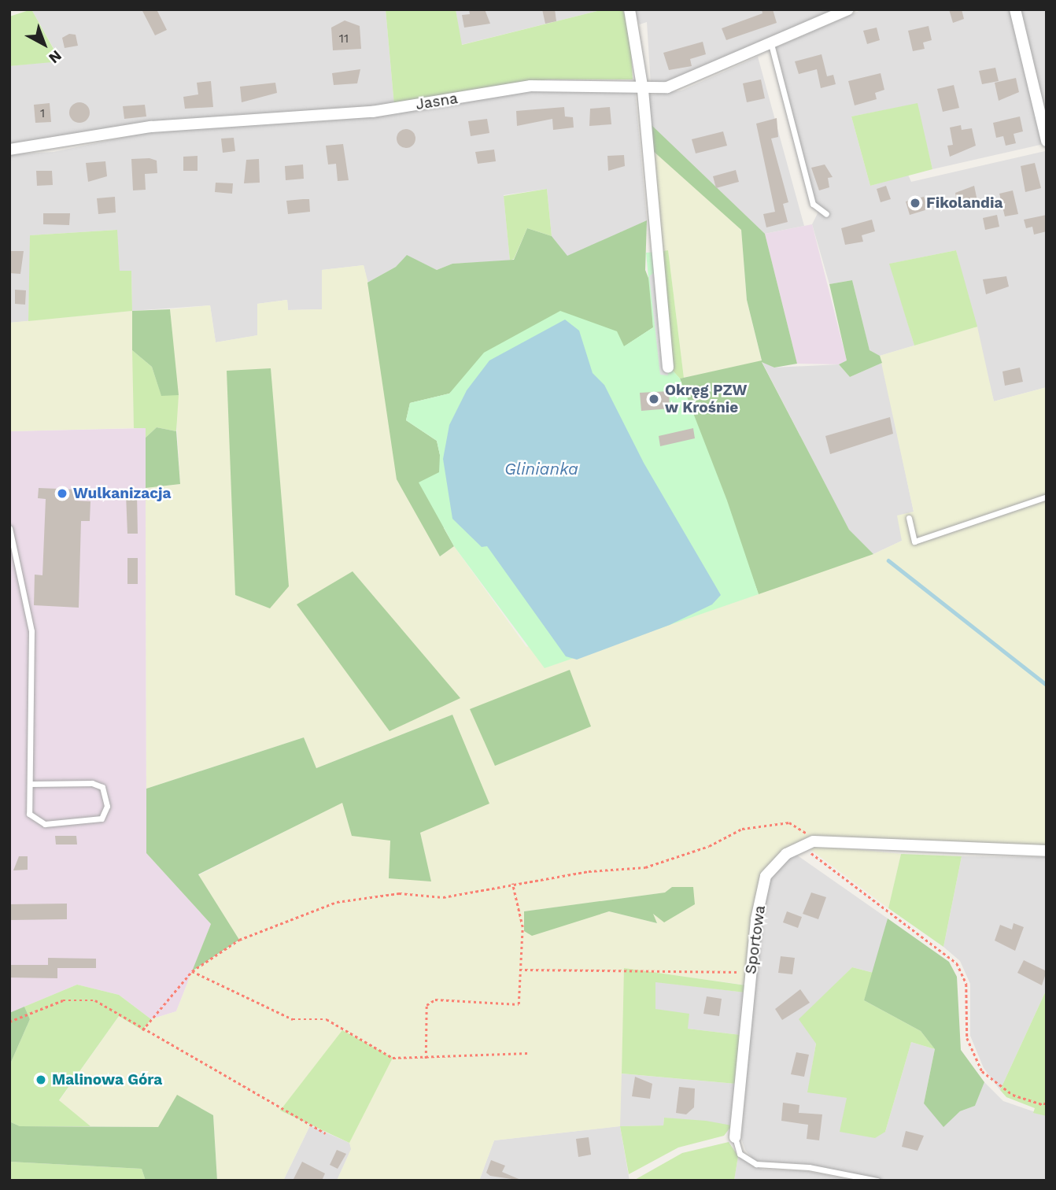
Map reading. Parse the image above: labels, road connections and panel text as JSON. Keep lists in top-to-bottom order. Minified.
{"streets":{"street":["Jasna","Sportowa"]},"water":["Glinianka"],"places":["Fikolandia","Okręg PZW w Krośnie","Wulkanizacja","Malinowa Góra"],"house_numbers":["11","1"],"north":"bottom right"}
